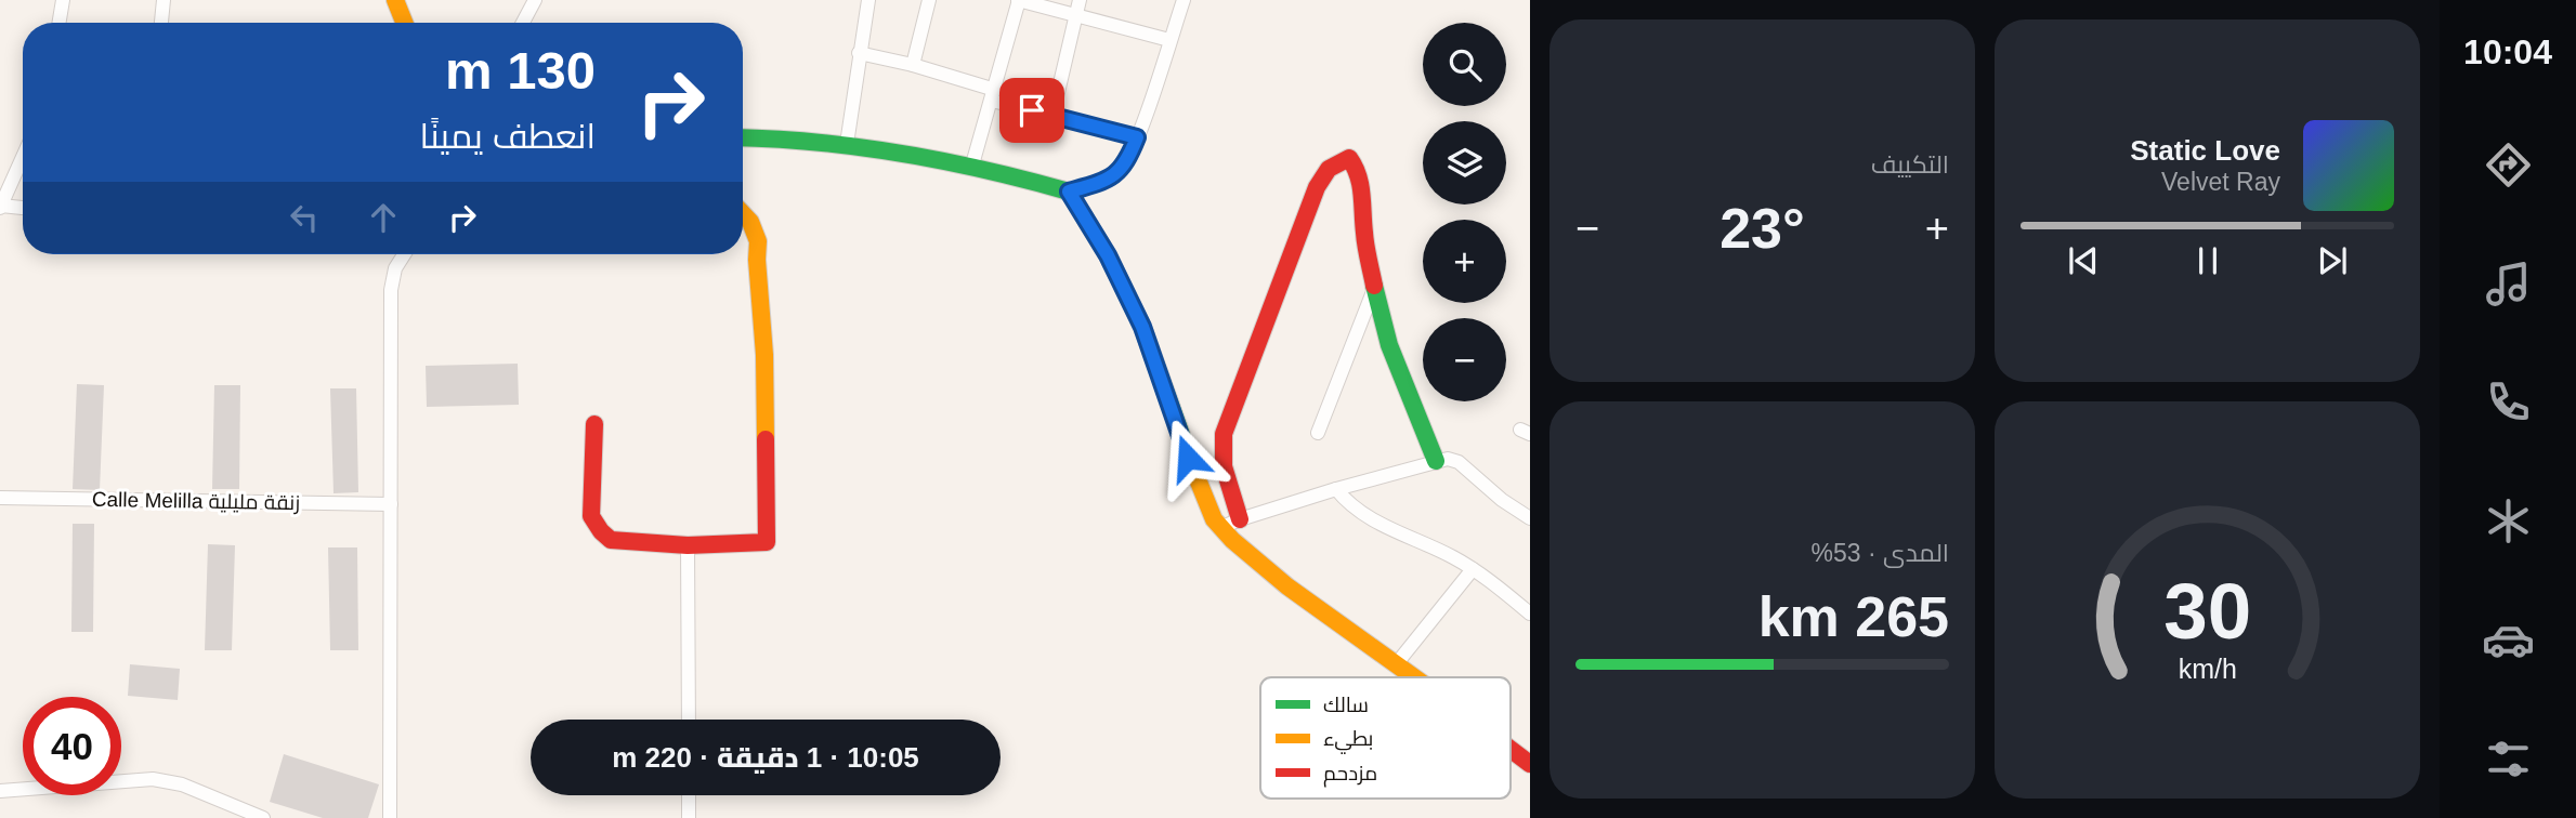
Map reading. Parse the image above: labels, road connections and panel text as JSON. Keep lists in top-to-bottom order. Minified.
{"streets":{"street":["Calle Melilla زنقة مليلية"]},"legend":["سالك","بطيء","مزدحم"],"page":{"tabs":"10:04","tile":["التكييف",["المدى · 53%","265 km"]],"map_buttons":["+","−"],"turn":["130 m","انعطف يمينًا"],"song":["Static Love","Velvet Ray"],"heat":["−","23°","+"],"limit":"40","trip":"10:05 · 1 دقيقة · 220 m","gauge":["30","km/h"]}}
